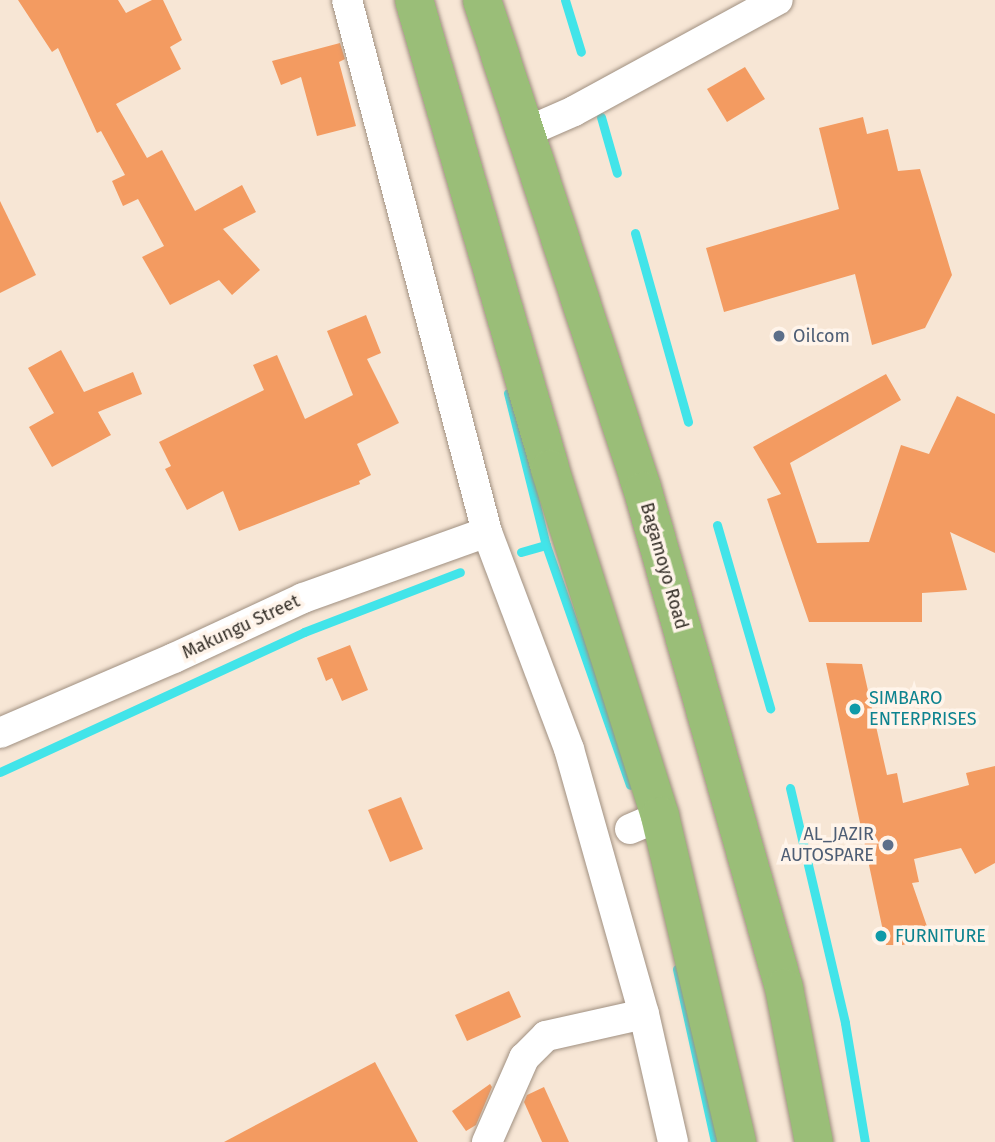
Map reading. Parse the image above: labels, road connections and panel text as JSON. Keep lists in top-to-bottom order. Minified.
{"streets":{"highway":["Bagamoyo Road"],"street":["Makungu Street"]},"places":["Oilcom","SIMBARO ENTERPRISES","AL_JAZIR AUTOSPARE","FURNITURE"]}
